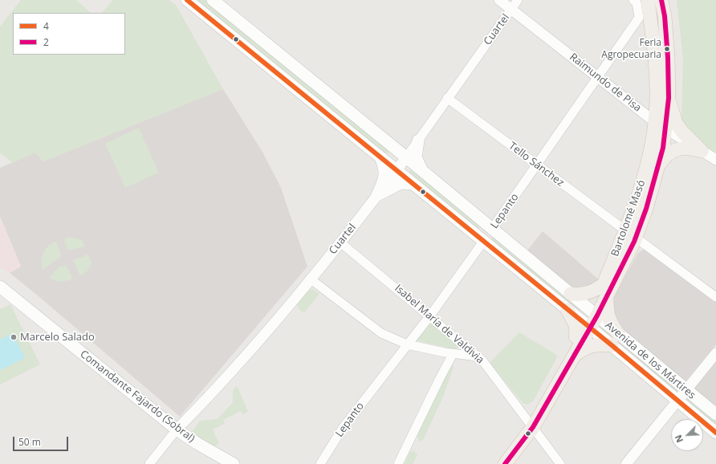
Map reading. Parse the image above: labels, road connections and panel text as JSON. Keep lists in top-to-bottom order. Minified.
{"streets":{"main road":["Lepanto","Bartolomé Masó","Avenida de los Mártires","Comandante Fajardo (Sobral)"],"street":["Cuartel","Raimundo de Pisa","Tello Sánchez","Isabel María de Valdivia"]},"crossings":[["Cuartel","Raimundo de Pisa"],["Cuartel","Tello Sánchez"],["Cuartel","Isabel María de Valdivia"],["Cuartel","Avenida de los Mártires"],["Cuartel","Comandante Fajardo (Sobral)"],["Raimundo de Pisa","Lepanto"],["Raimundo de Pisa","Bartolomé Masó"],["Tello Sánchez","Lepanto"],["Tello Sánchez","Bartolomé Masó"],["Lepanto","Isabel María de Valdivia"],["Lepanto","Avenida de los Mártires"],["Bartolomé Masó","Avenida de los Mártires"]],"places":["Feria Agropecuaria","Marcelo Salado"],"lines":["transit line 4","transit line 2"],"legend":["4","2"],"scale_bar":"50 m","north":"bottom left"}
